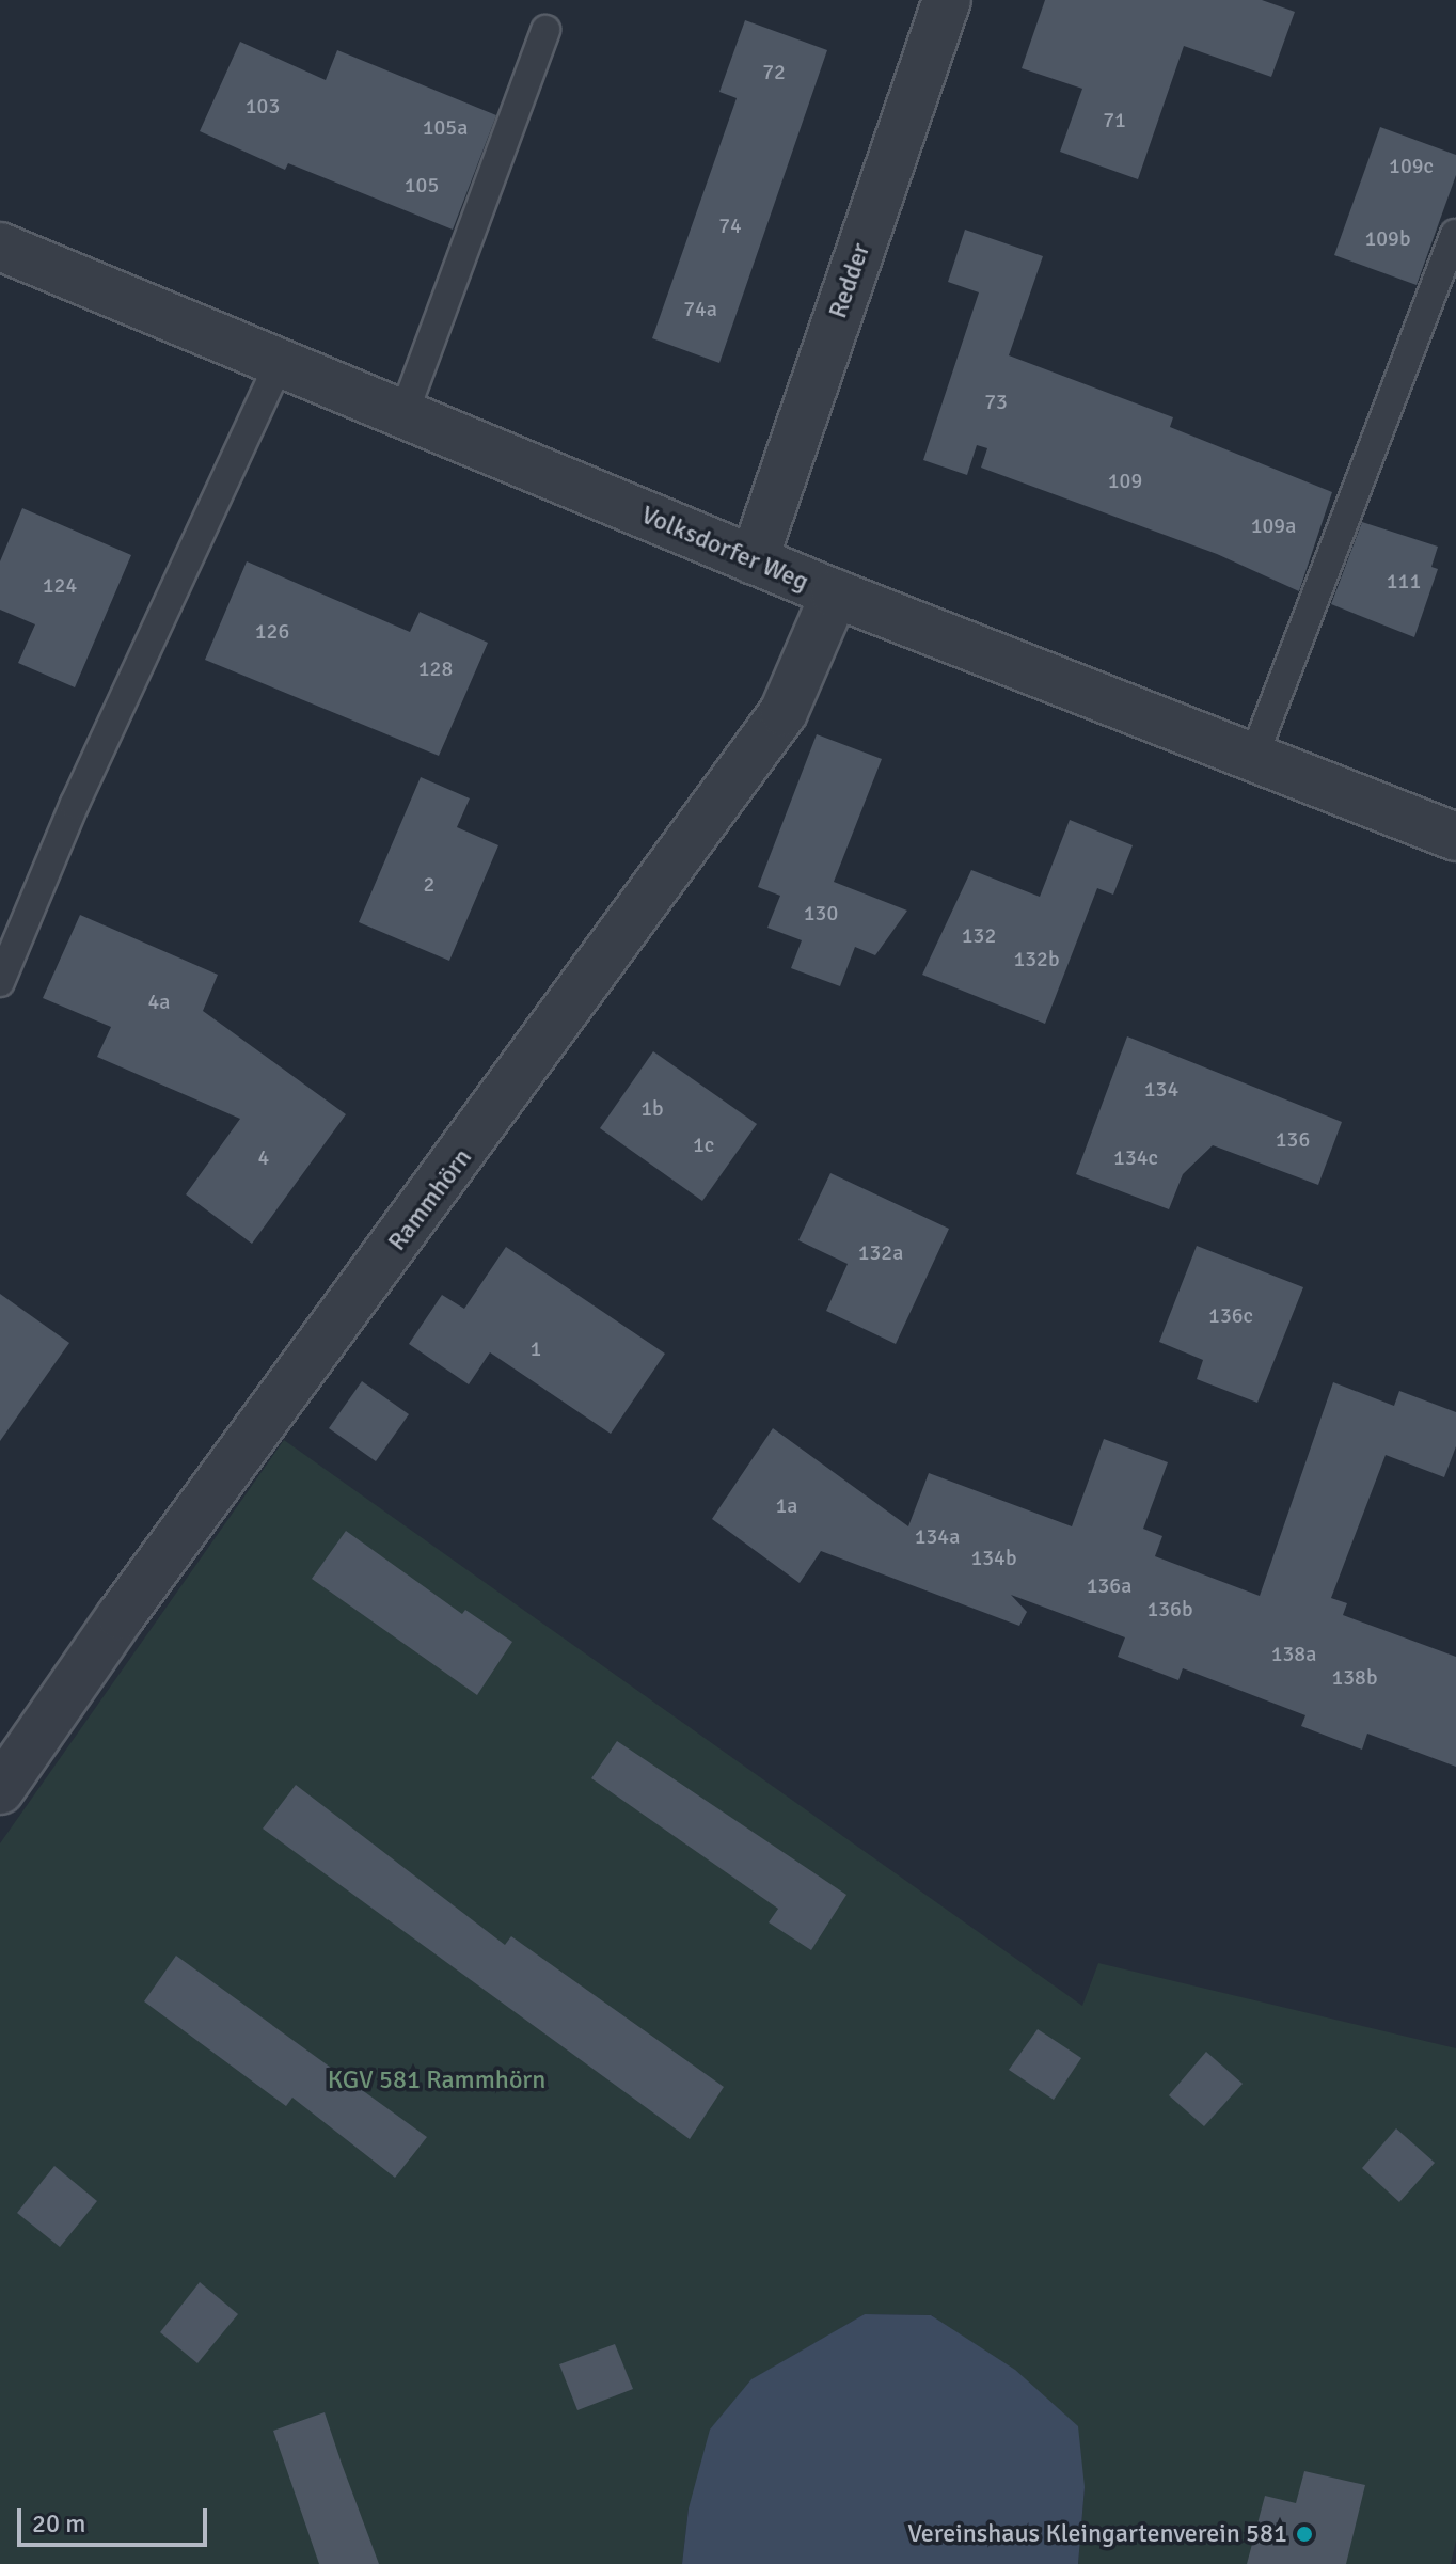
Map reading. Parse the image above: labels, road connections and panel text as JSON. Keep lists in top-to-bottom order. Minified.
{"streets":{"street":["Redder","Volksdorfer Weg","Rammhörn"]},"crossings":[["Redder","Volksdorfer Weg"],["Volksdorfer Weg","Rammhörn"]],"parks":["KGV 581 Rammhörn"],"places":["Vereinshaus Kleingartenverein 581"],"house_numbers":["72","103","71","105a","109c","105","74","109b","74a","73","109","109a","111","124","126","128","2","130","132","132b","4a","134","1b","136","1c","4","134c","132a","136c","1","1a","134a","134b","136a","136b","138a","138b"],"scale_bar":"20 m"}
